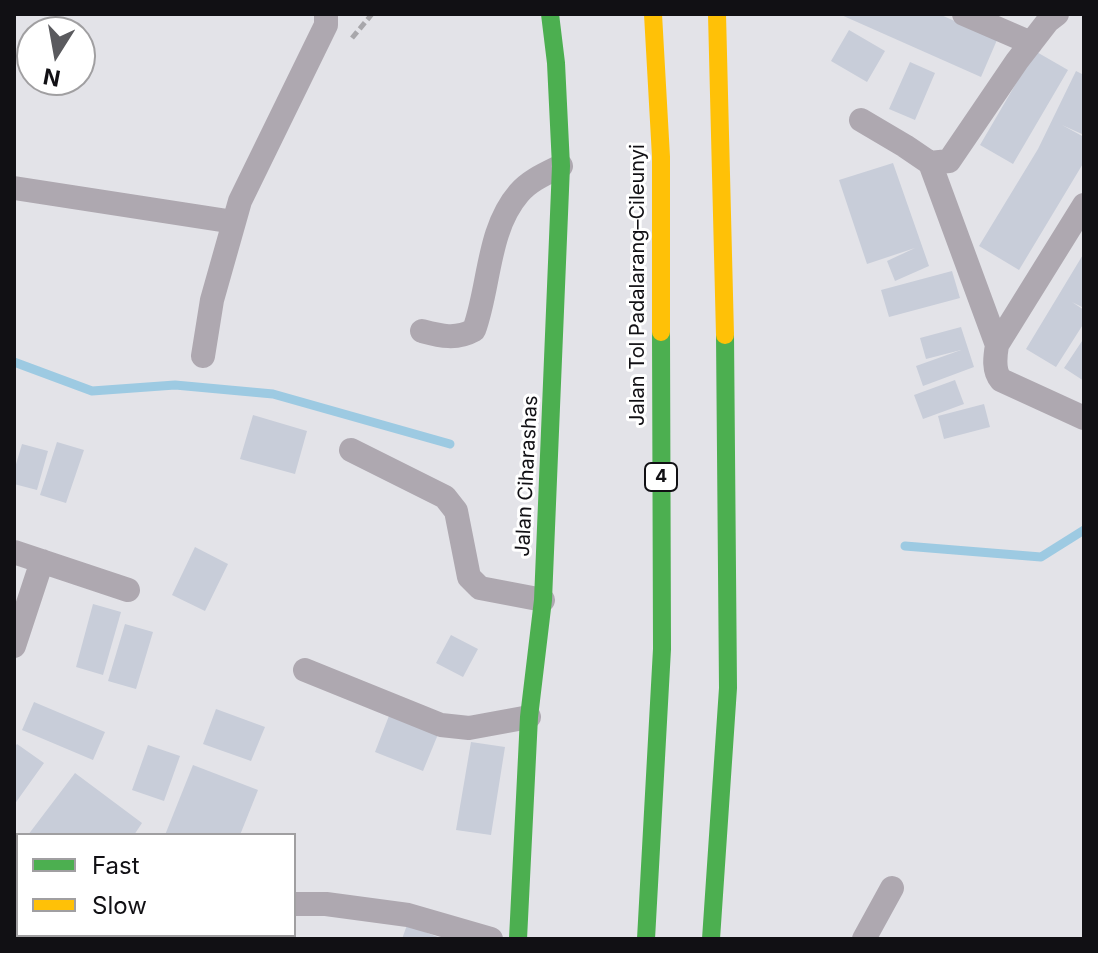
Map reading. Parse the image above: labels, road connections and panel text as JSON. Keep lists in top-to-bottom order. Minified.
{"streets":{"main road":["Jalan Tol Padalarang–Cileunyi","Jalan Ciharashas","4"]},"legend":["Fast","Slow"],"north":"bottom"}
